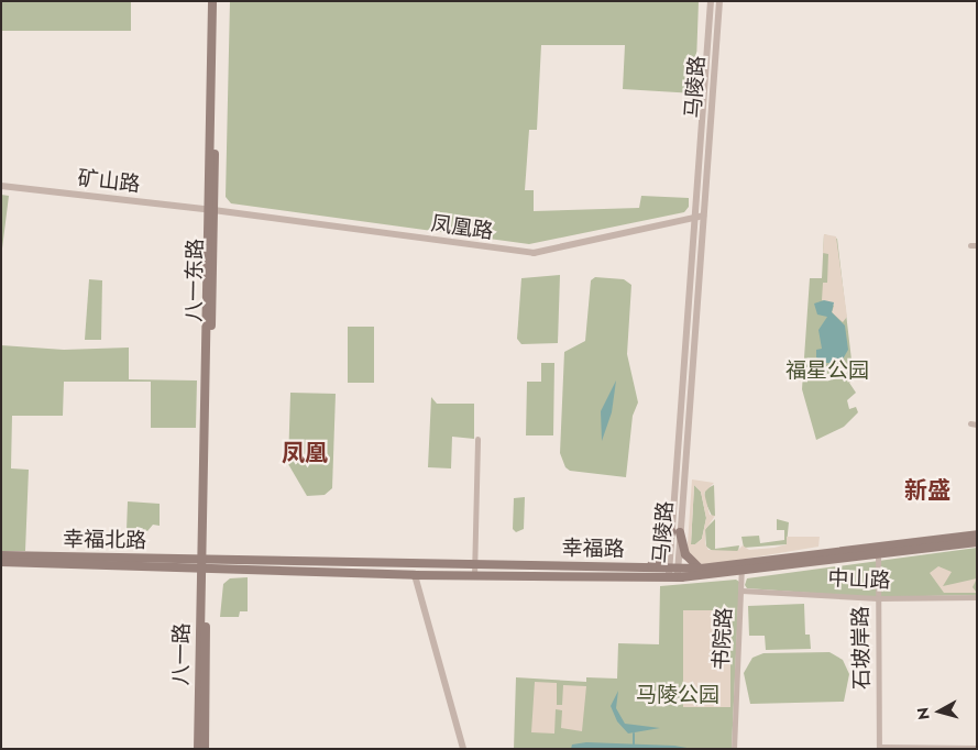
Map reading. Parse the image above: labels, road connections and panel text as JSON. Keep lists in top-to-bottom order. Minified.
{"streets":{"main road":["马陵路","八一东路","幸福北路","幸福路","八一路"],"street":["矿山路","凤凰路","中山路","书院路","石坡岸路"]},"crossings":[["马陵路","凤凰路"],["马陵路","幸福路"],["矿山路","凤凰路"],["矿山路","八一东路"],["凤凰路","八一东路"],["八一东路","幸福北路"],["八一东路","幸福路"],["八一东路","八一路"],["幸福北路","幸福路"],["幸福北路","八一路"],["幸福路","书院路"],["幸福路","石坡岸路"],["幸福路","八一路"],["中山路","书院路"],["中山路","石坡岸路"]],"districts":["凤凰","新盛"],"parks":["福星公园","马陵公园"],"north":"left"}
